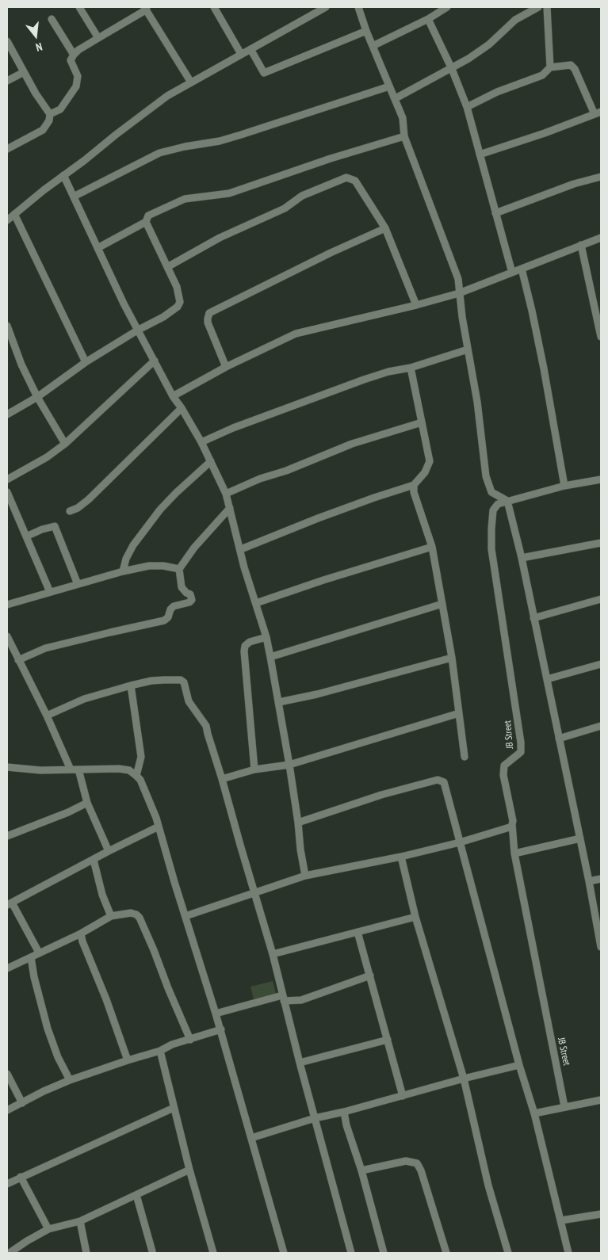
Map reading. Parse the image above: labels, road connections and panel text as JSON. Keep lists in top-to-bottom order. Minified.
{"streets":{"street":["JB Street"]},"north":"bottom"}
